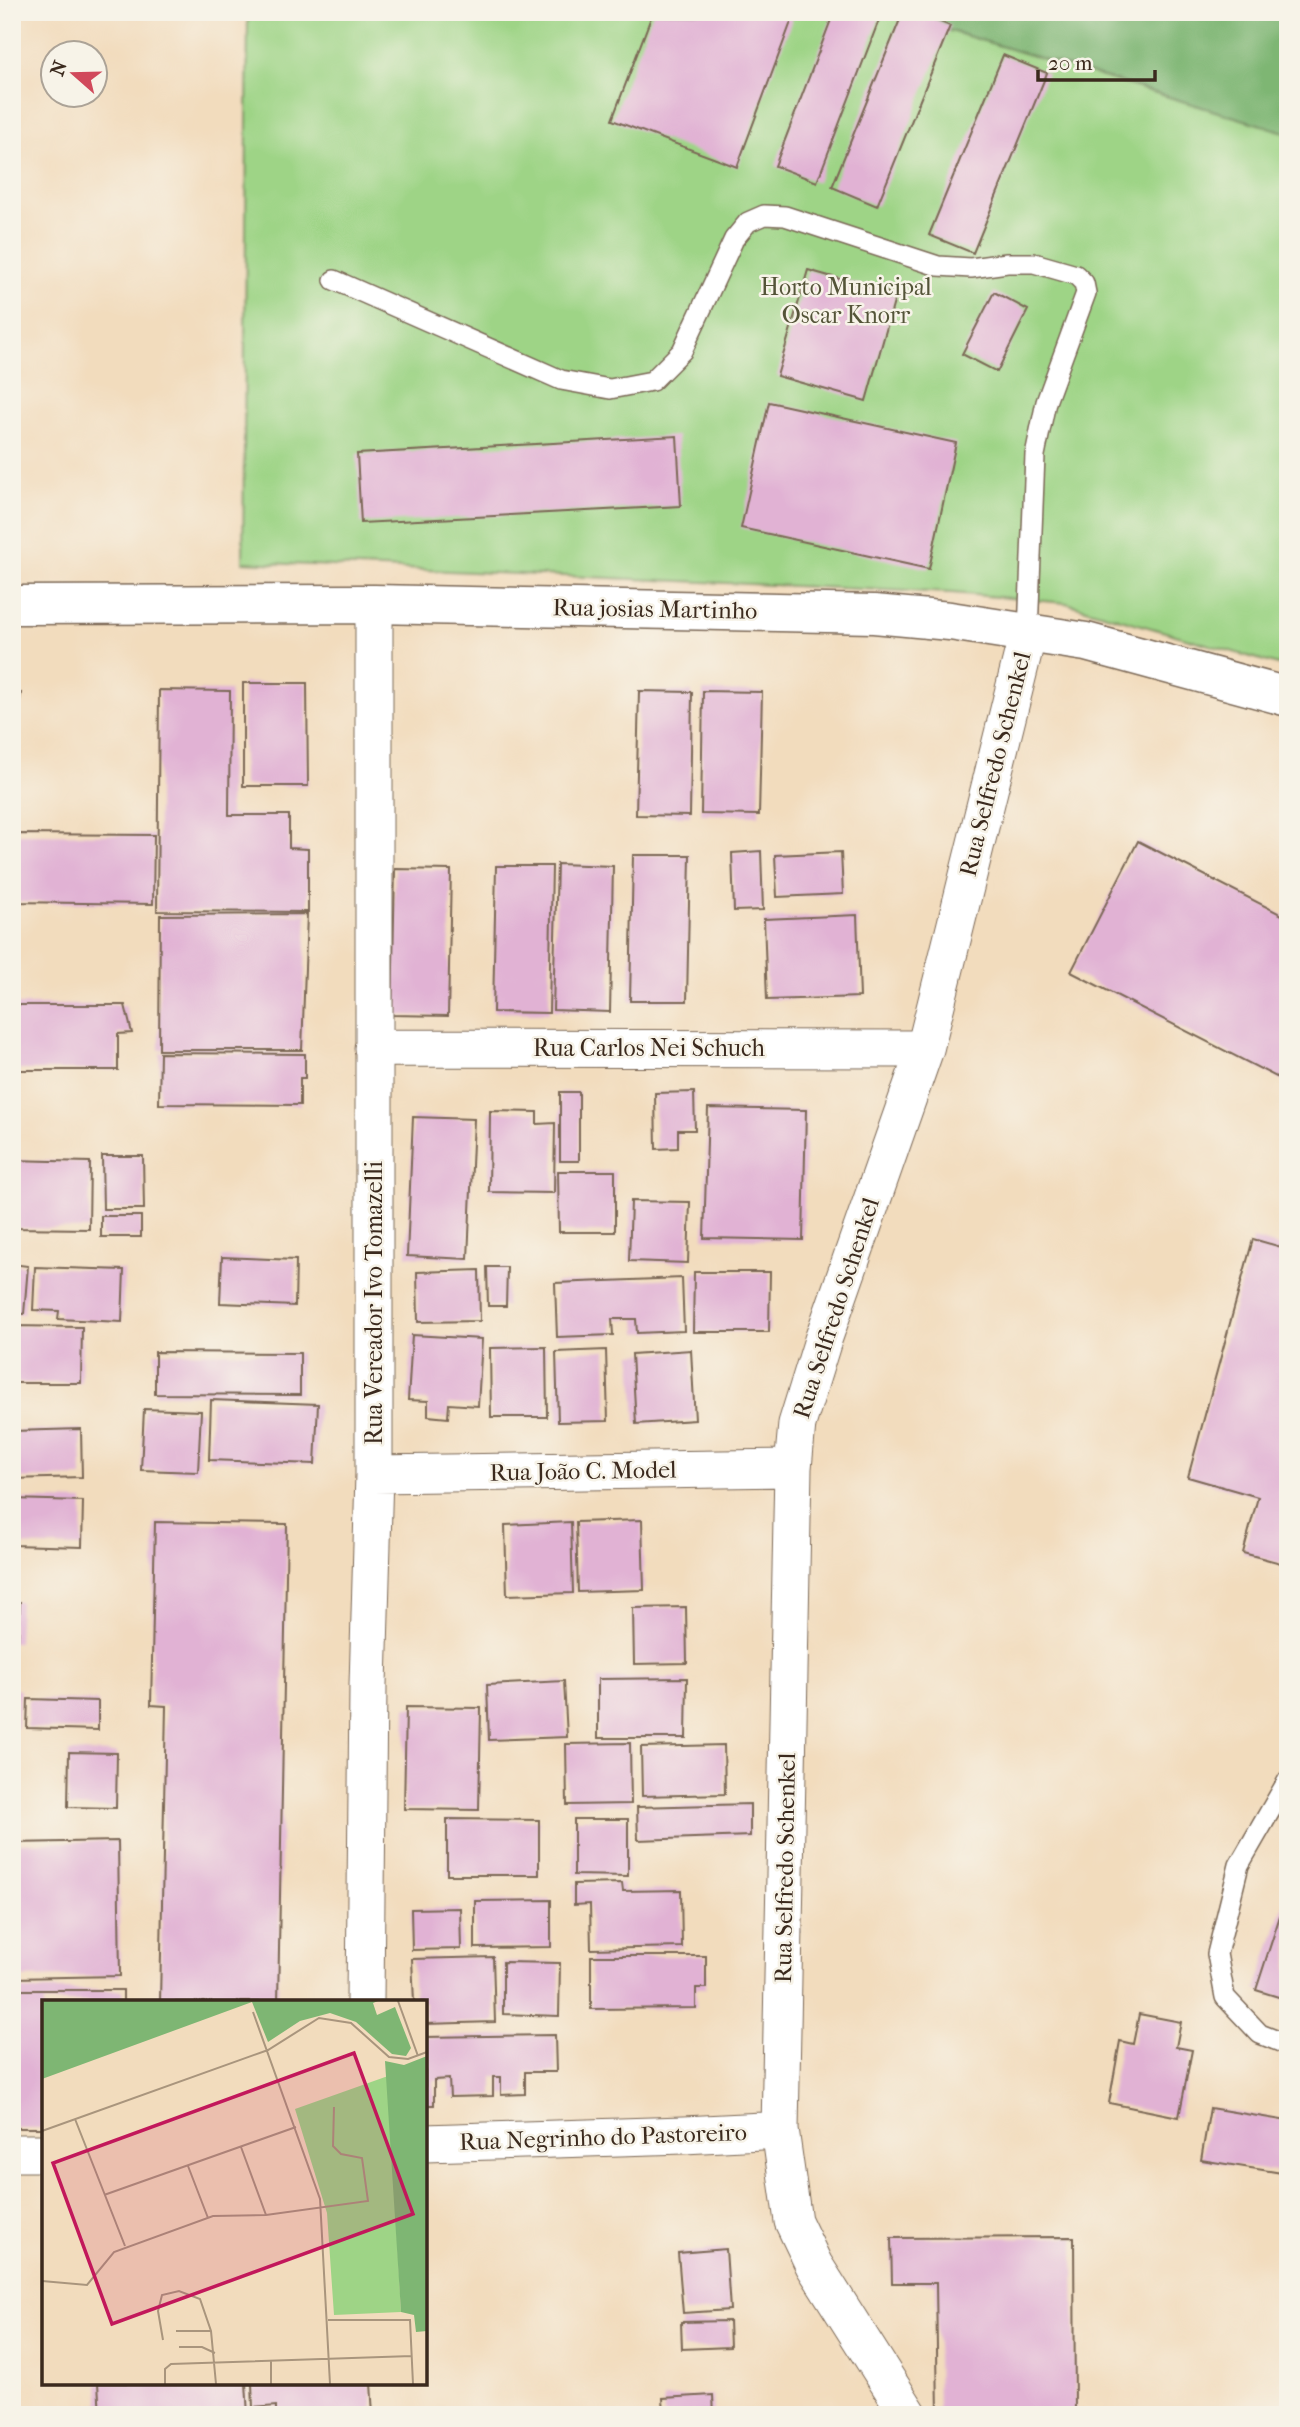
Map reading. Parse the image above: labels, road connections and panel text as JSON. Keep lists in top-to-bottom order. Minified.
{"streets":{"street":["Rua josias Martinho","Rua Selfredo Schenkel","Rua Carlos Nei Schuch","Rua Vereador Ivo Tomazelli","Rua João C. Model","Rua Negrinho do Pastoreiro"]},"crossings":[["Rua josias Martinho","Rua Selfredo Schenkel"],["Rua josias Martinho","Rua Vereador Ivo Tomazelli"],["Rua Selfredo Schenkel","Rua Carlos Nei Schuch"],["Rua Selfredo Schenkel","Rua João C. Model"],["Rua Selfredo Schenkel","Rua Negrinho do Pastoreiro"],["Rua Carlos Nei Schuch","Rua Vereador Ivo Tomazelli"],["Rua Vereador Ivo Tomazelli","Rua João C. Model"]],"parks":["Horto Municipal Oscar Knorr"],"scale_bar":"20 m","north":"left"}
